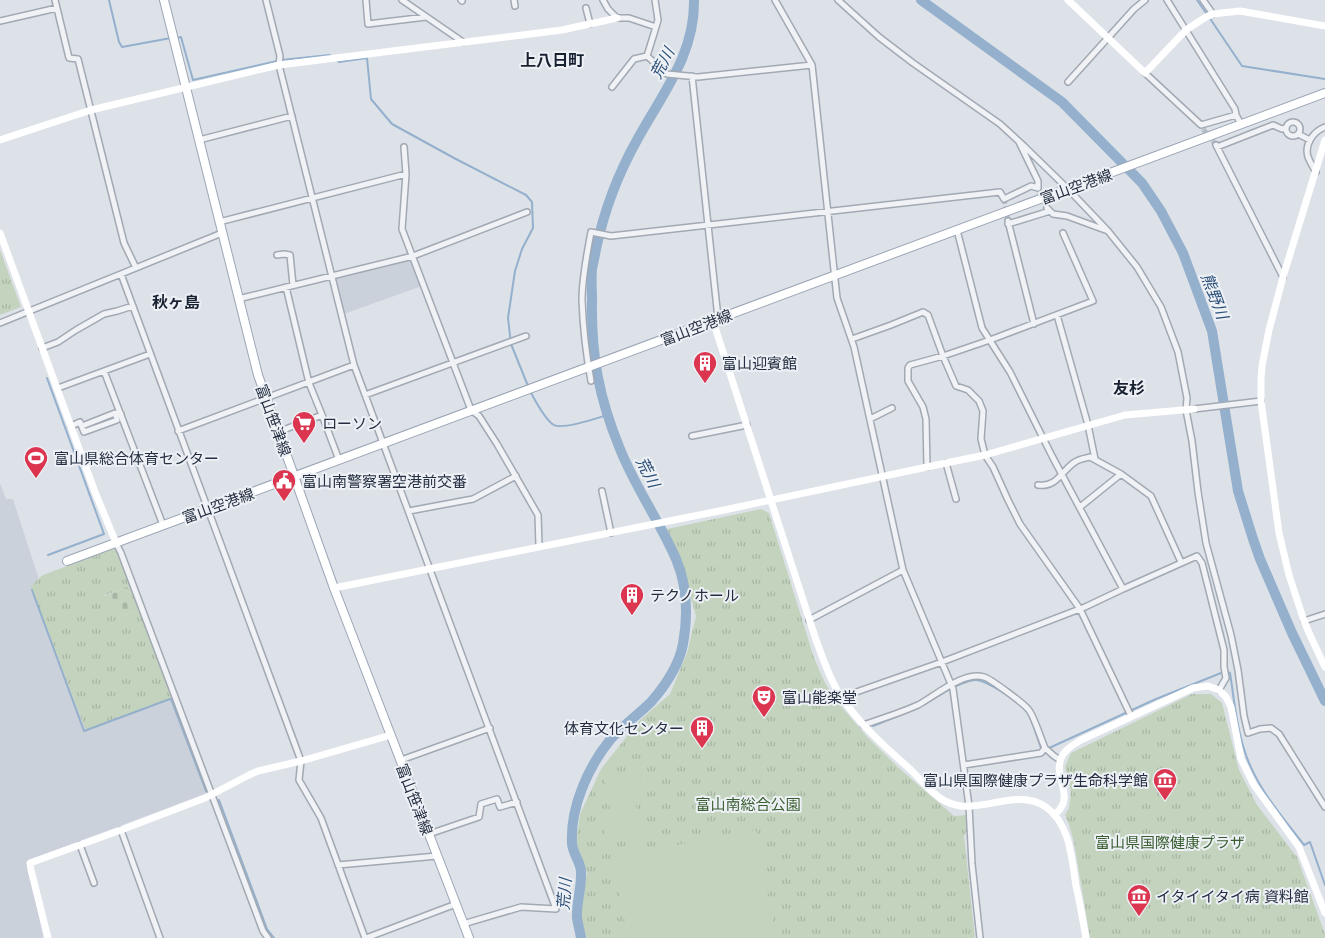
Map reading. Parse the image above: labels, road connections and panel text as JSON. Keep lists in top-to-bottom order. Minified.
{"streets":{"main road":["富山空港線","富山笹津線"]},"crossings":[["富山空港線","富山笹津線"]],"districts":["上八日町","秋ヶ島","友杉"],"water":["荒川","熊野川"],"parks":["富山南総合公園","富山県国際健康プラザ"],"places":{"building":["富山迎賓館","テクノホール","体育文化センター"],"supermarket":["ローソン"],"sports":["富山県総合体育センター"],"public building":["富山南警察署空港前交番"],"theatre":["富山能楽堂"],"museum":["富山県国際健康プラザ生命科学館","イタイイタイ病 資料館"]}}
